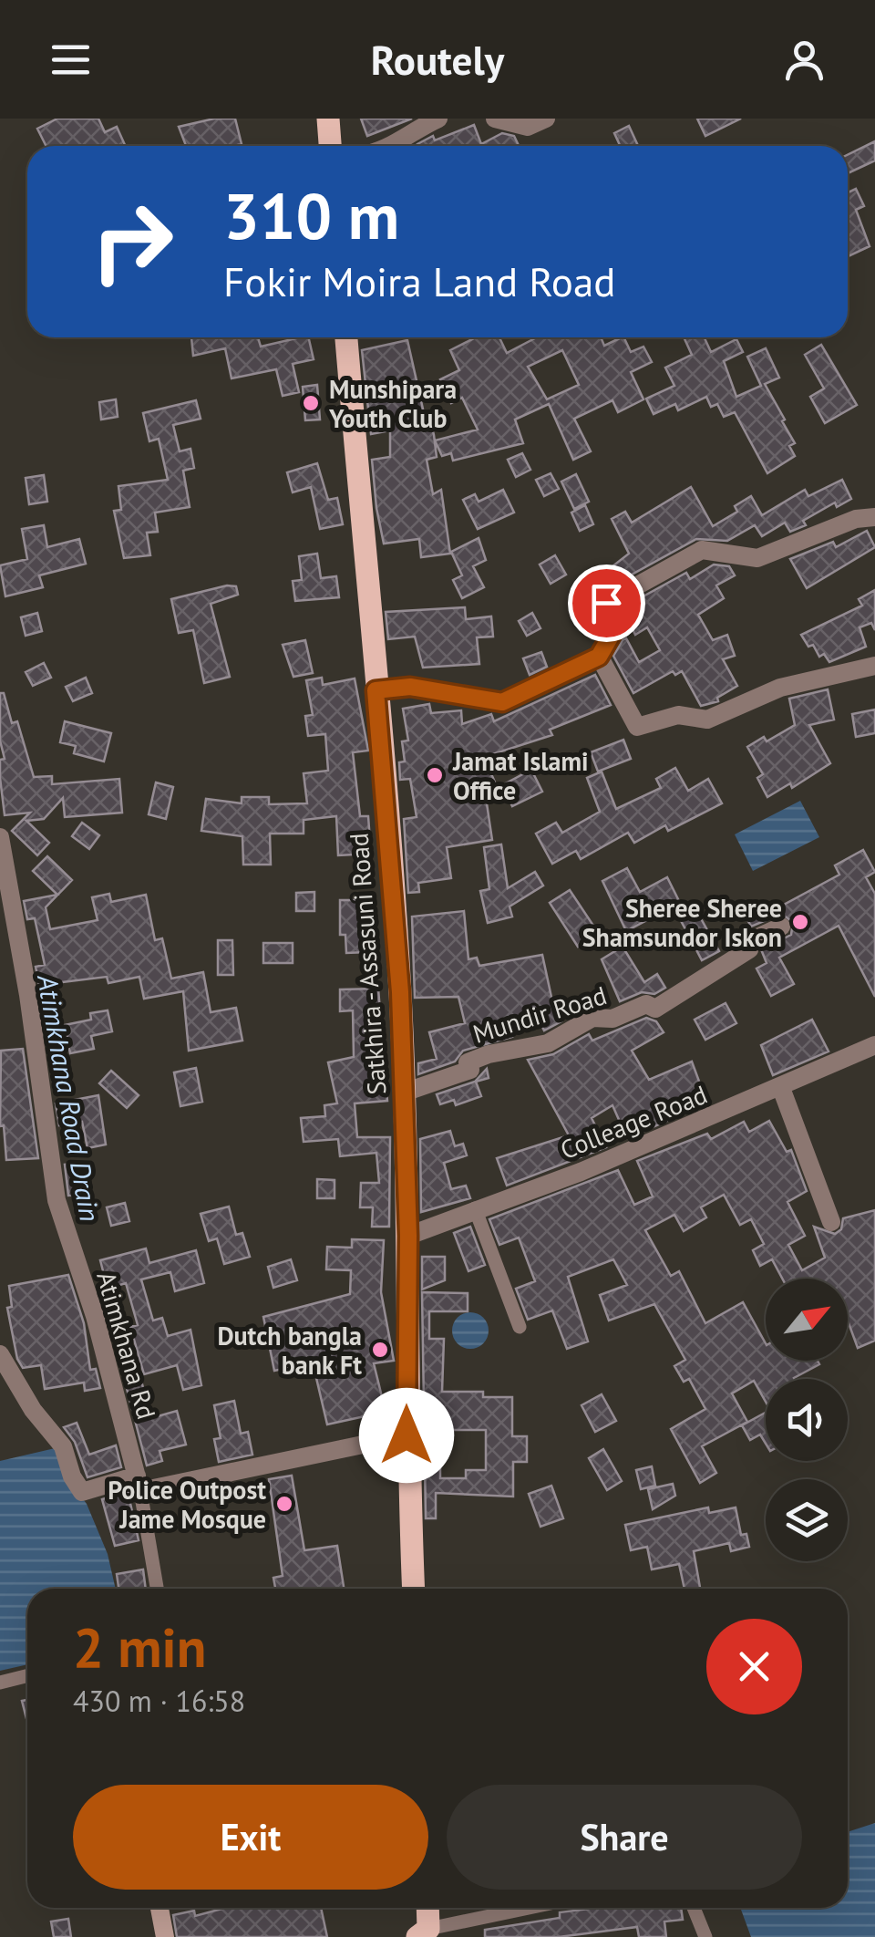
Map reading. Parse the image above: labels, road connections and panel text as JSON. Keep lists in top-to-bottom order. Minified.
{"streets":{"main road":["Satkhira - Assasuni Road"],"street":["Mundir Road","Colleage Road","Atimkhana Rd"]},"crossings":[["Satkhira - Assasuni Road","Mundir Road"],["Satkhira - Assasuni Road","Colleage Road"]],"water":["Atimkhana Road Drain"],"places":["Munshipara Youth Club","Jamat Islami Office","Sheree Sheree Shamsundor Iskon","Dutch bangla bank Ft","Police Outpost Jame Mosque"],"north":"top right","page":{"header":"Routely","turn":["310 m","Fokir Moira Land Road"],"heading":["2 min","430 m · 16:58"],"buttons":["Exit","Share"]}}
